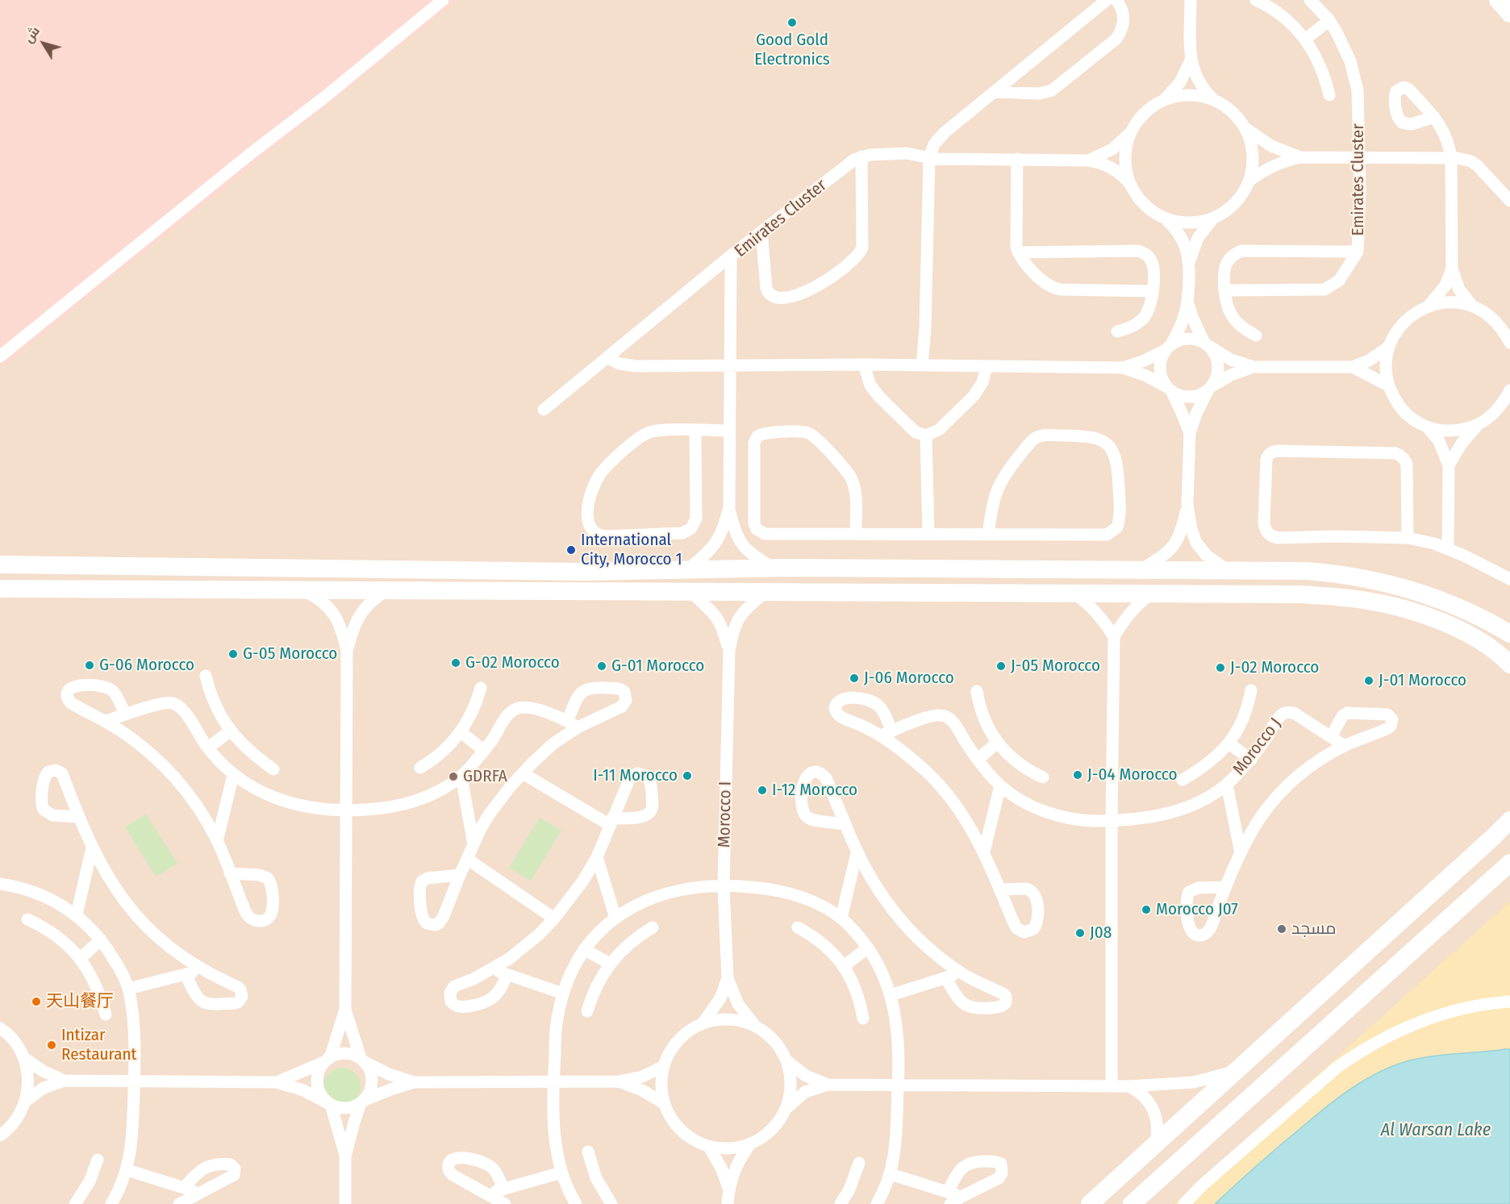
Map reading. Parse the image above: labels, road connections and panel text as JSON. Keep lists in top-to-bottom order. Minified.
{"streets":{"street":["Emirates Cluster","Morocco J","Morocco I"]},"water":["Al Warsan Lake"],"places":["Good Gold Electronics","International City, Morocco 1","G-05 Morocco","G-02 Morocco","G-06 Morocco","G-01 Morocco","J-05 Morocco","J-02 Morocco","J-06 Morocco","J-01 Morocco","J-04 Morocco","I-11 Morocco","GDRFA","I-12 Morocco","Morocco J07","مسجد","J08","天山餐厅","Intizar Restaurant"],"north":"top left"}
